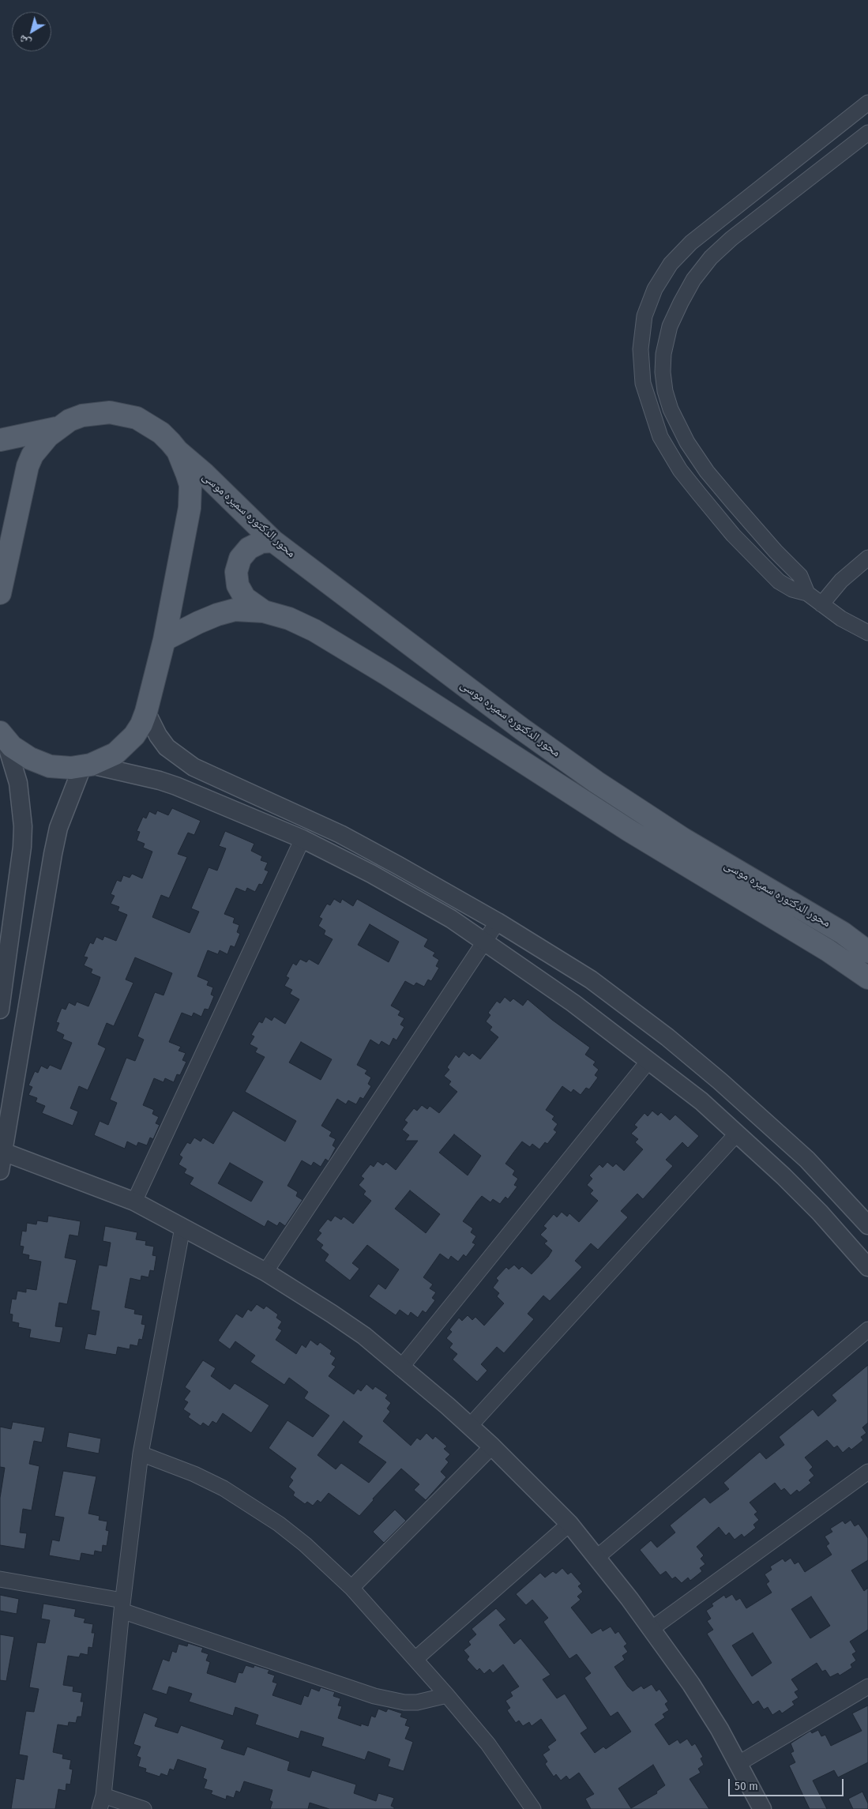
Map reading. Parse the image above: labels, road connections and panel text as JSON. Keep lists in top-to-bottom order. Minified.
{"streets":{"main road":["محور الدكتوره سميره موسى"]},"scale_bar":"50 m","north":"bottom left"}
